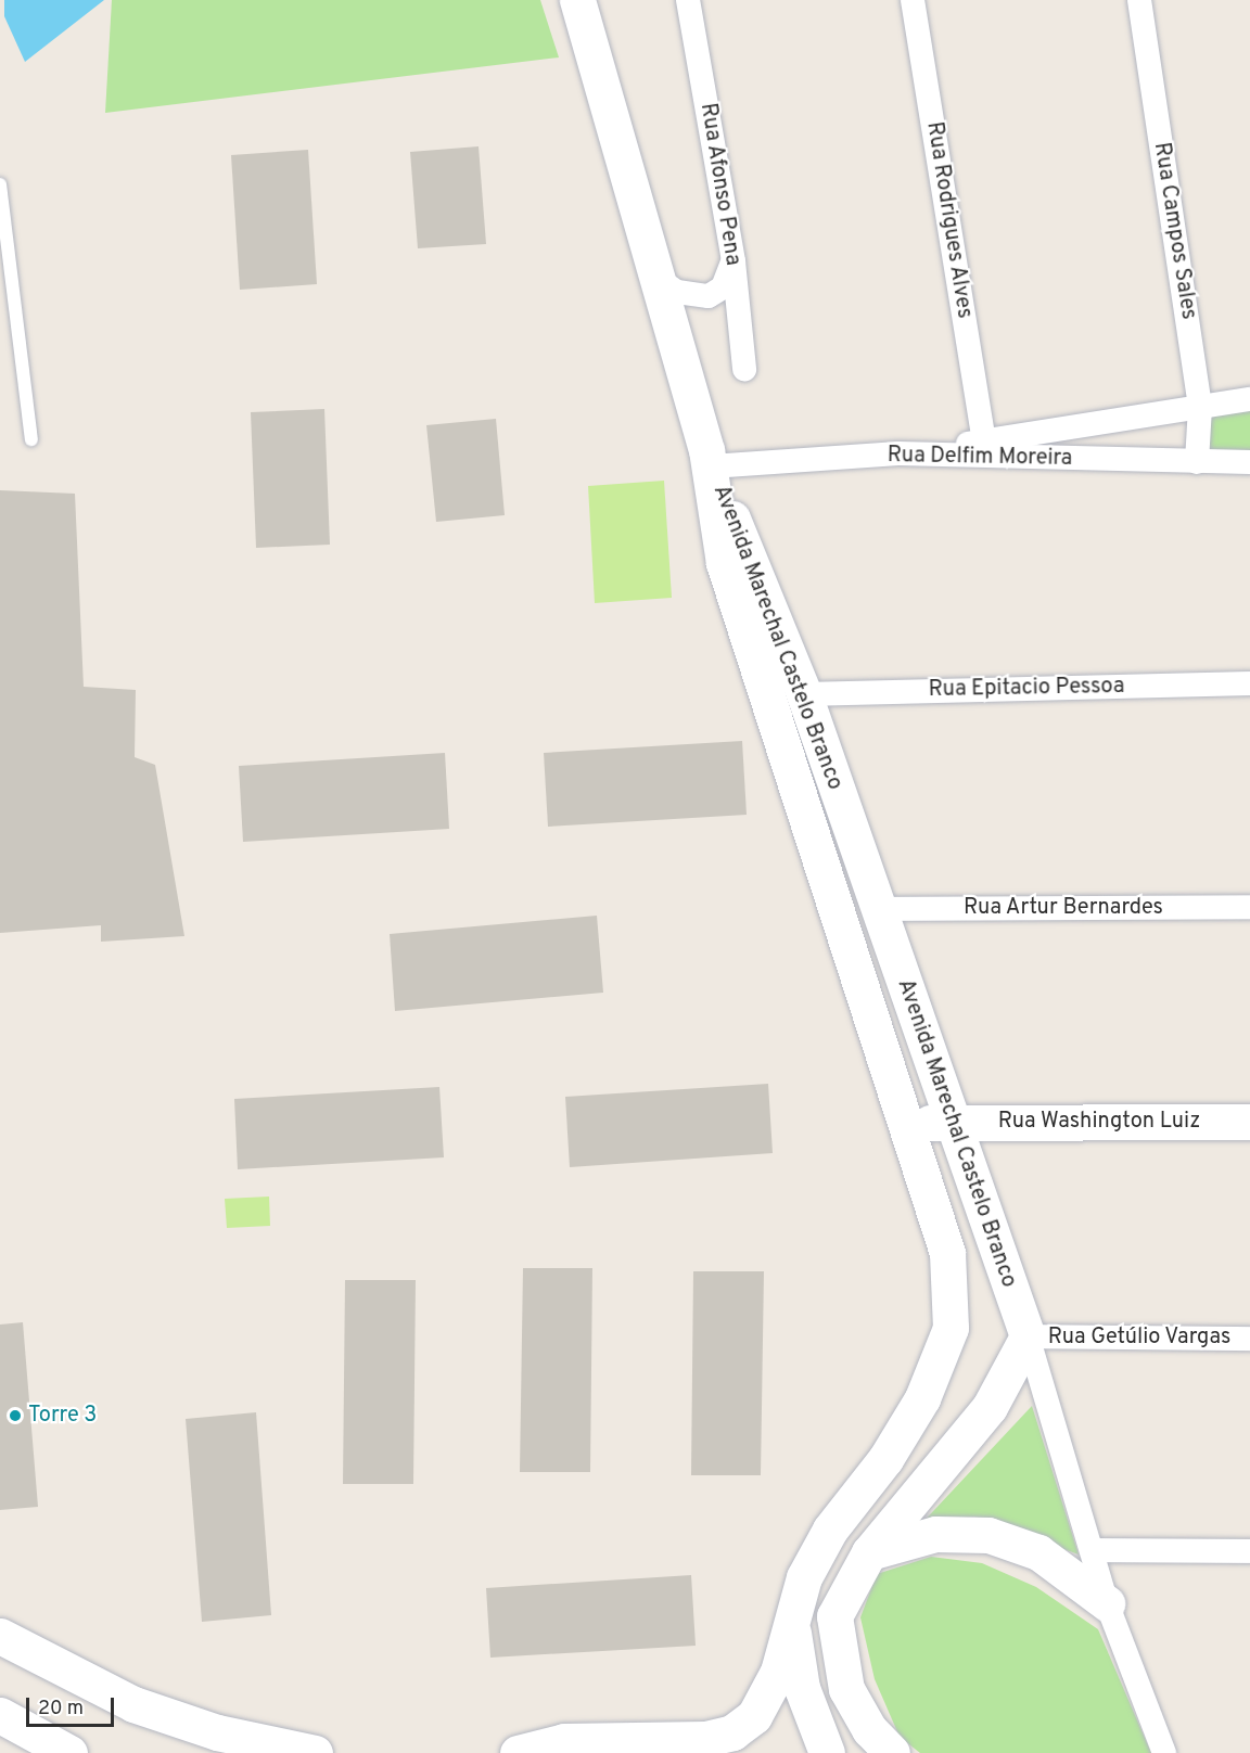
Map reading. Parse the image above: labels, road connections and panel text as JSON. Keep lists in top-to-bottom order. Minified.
{"streets":{"street":["Rua Afonso Pena","Rua Rodrigues Alves","Rua Campos Sales","Rua Delfim Moreira","Avenida Marechal Castelo Branco","Rua Epitacio Pessoa","Rua Artur Bernardes","Rua Washington Luiz","Rua Getúlio Vargas"]},"crossings":[["Rua Campos Sales","Rua Delfim Moreira"],["Rua Delfim Moreira","Avenida Marechal Castelo Branco"],["Avenida Marechal Castelo Branco","Rua Epitacio Pessoa"],["Avenida Marechal Castelo Branco","Rua Artur Bernardes"],["Avenida Marechal Castelo Branco","Rua Washington Luiz"],["Avenida Marechal Castelo Branco","Rua Getúlio Vargas"]],"places":["Torre 3"],"scale_bar":"20 m"}
